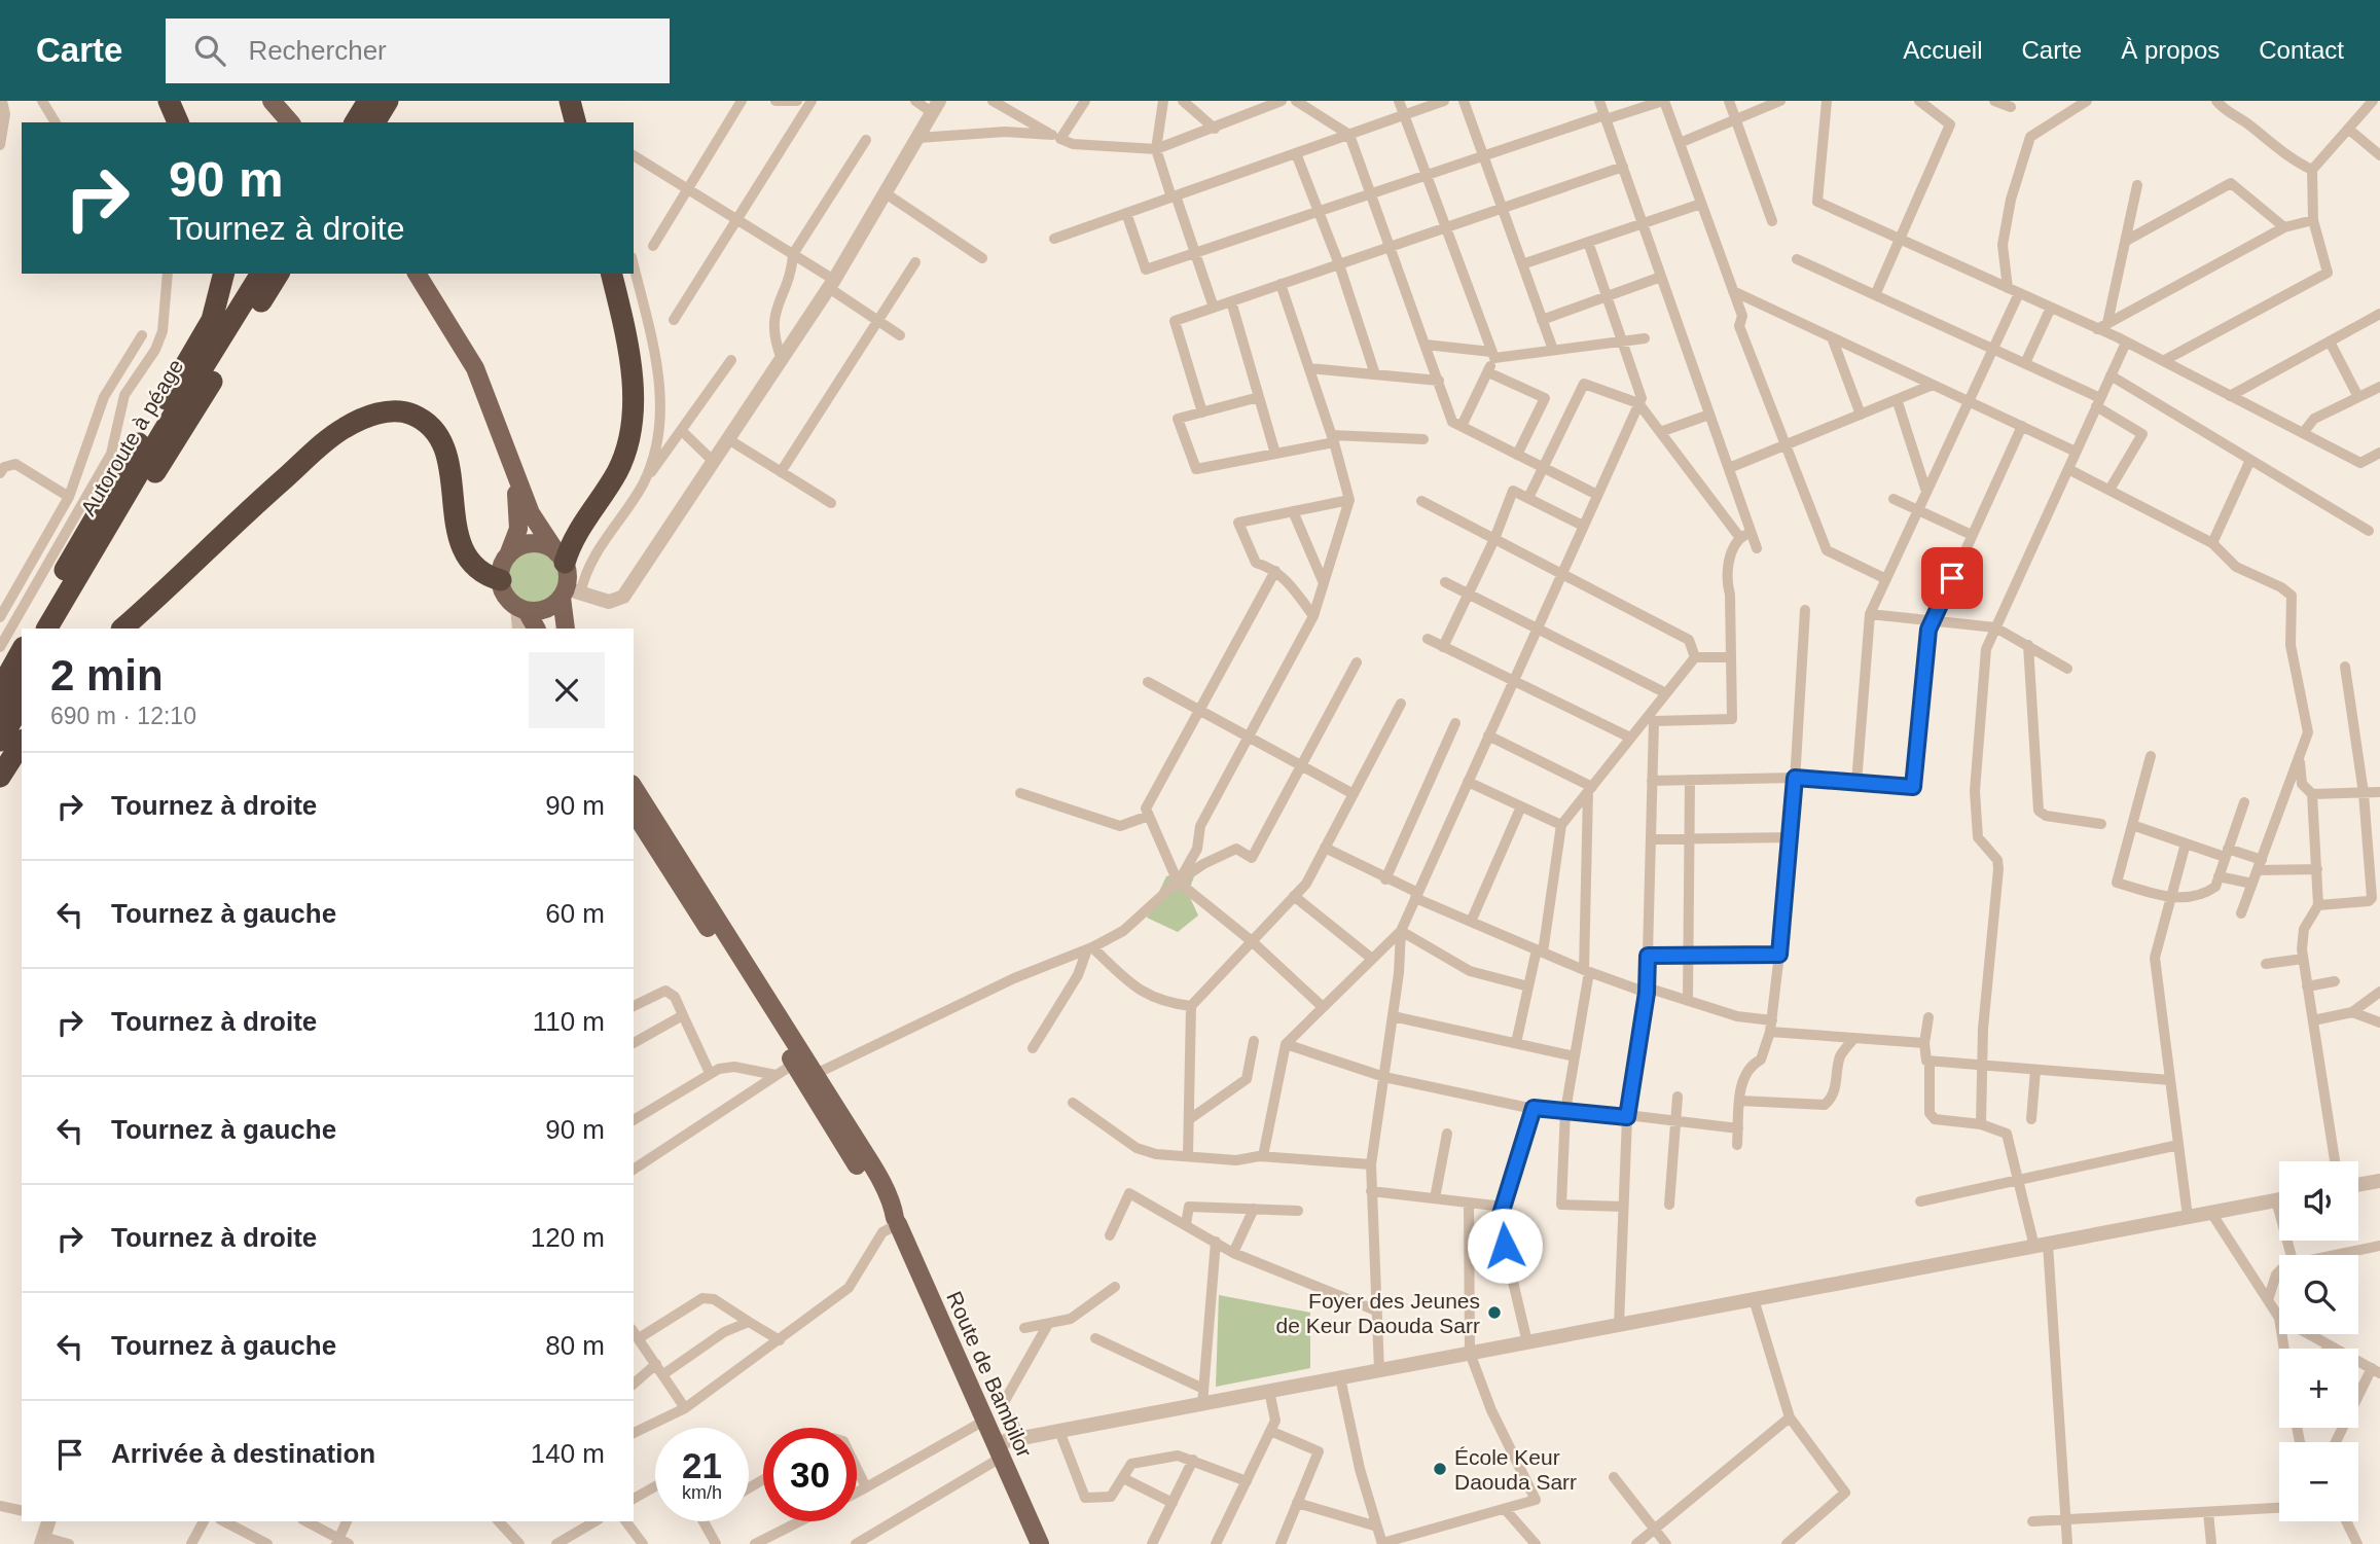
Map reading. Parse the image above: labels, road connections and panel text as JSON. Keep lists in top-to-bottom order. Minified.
{"streets":{"highway":["Autoroute à péage"],"main road":["Route de Bambilor"]},"places":["Foyer des Jeunes de Keur Daouda Sarr","École Keur Daouda Sarr"],"page":{"header":"Carte","search":"Rechercher","nav":["Accueil","Carte","À propos","Contact"],"turn":["90 m","Tournez à droite"],"heading":["2 min","690 m · 12:10"],"list":[{"name":"Tournez à droite","value":"90 m"},{"name":"Tournez à gauche","value":"60 m"},{"name":"Tournez à droite","value":"110 m"},{"name":"Tournez à gauche","value":"90 m"},{"name":"Tournez à droite","value":"120 m"},{"name":"Tournez à gauche","value":"80 m"},{"name":"Arrivée à destination","value":"140 m"}],"map_buttons":["+","−"],"speed":"21 km/h","limit":"30"}}
